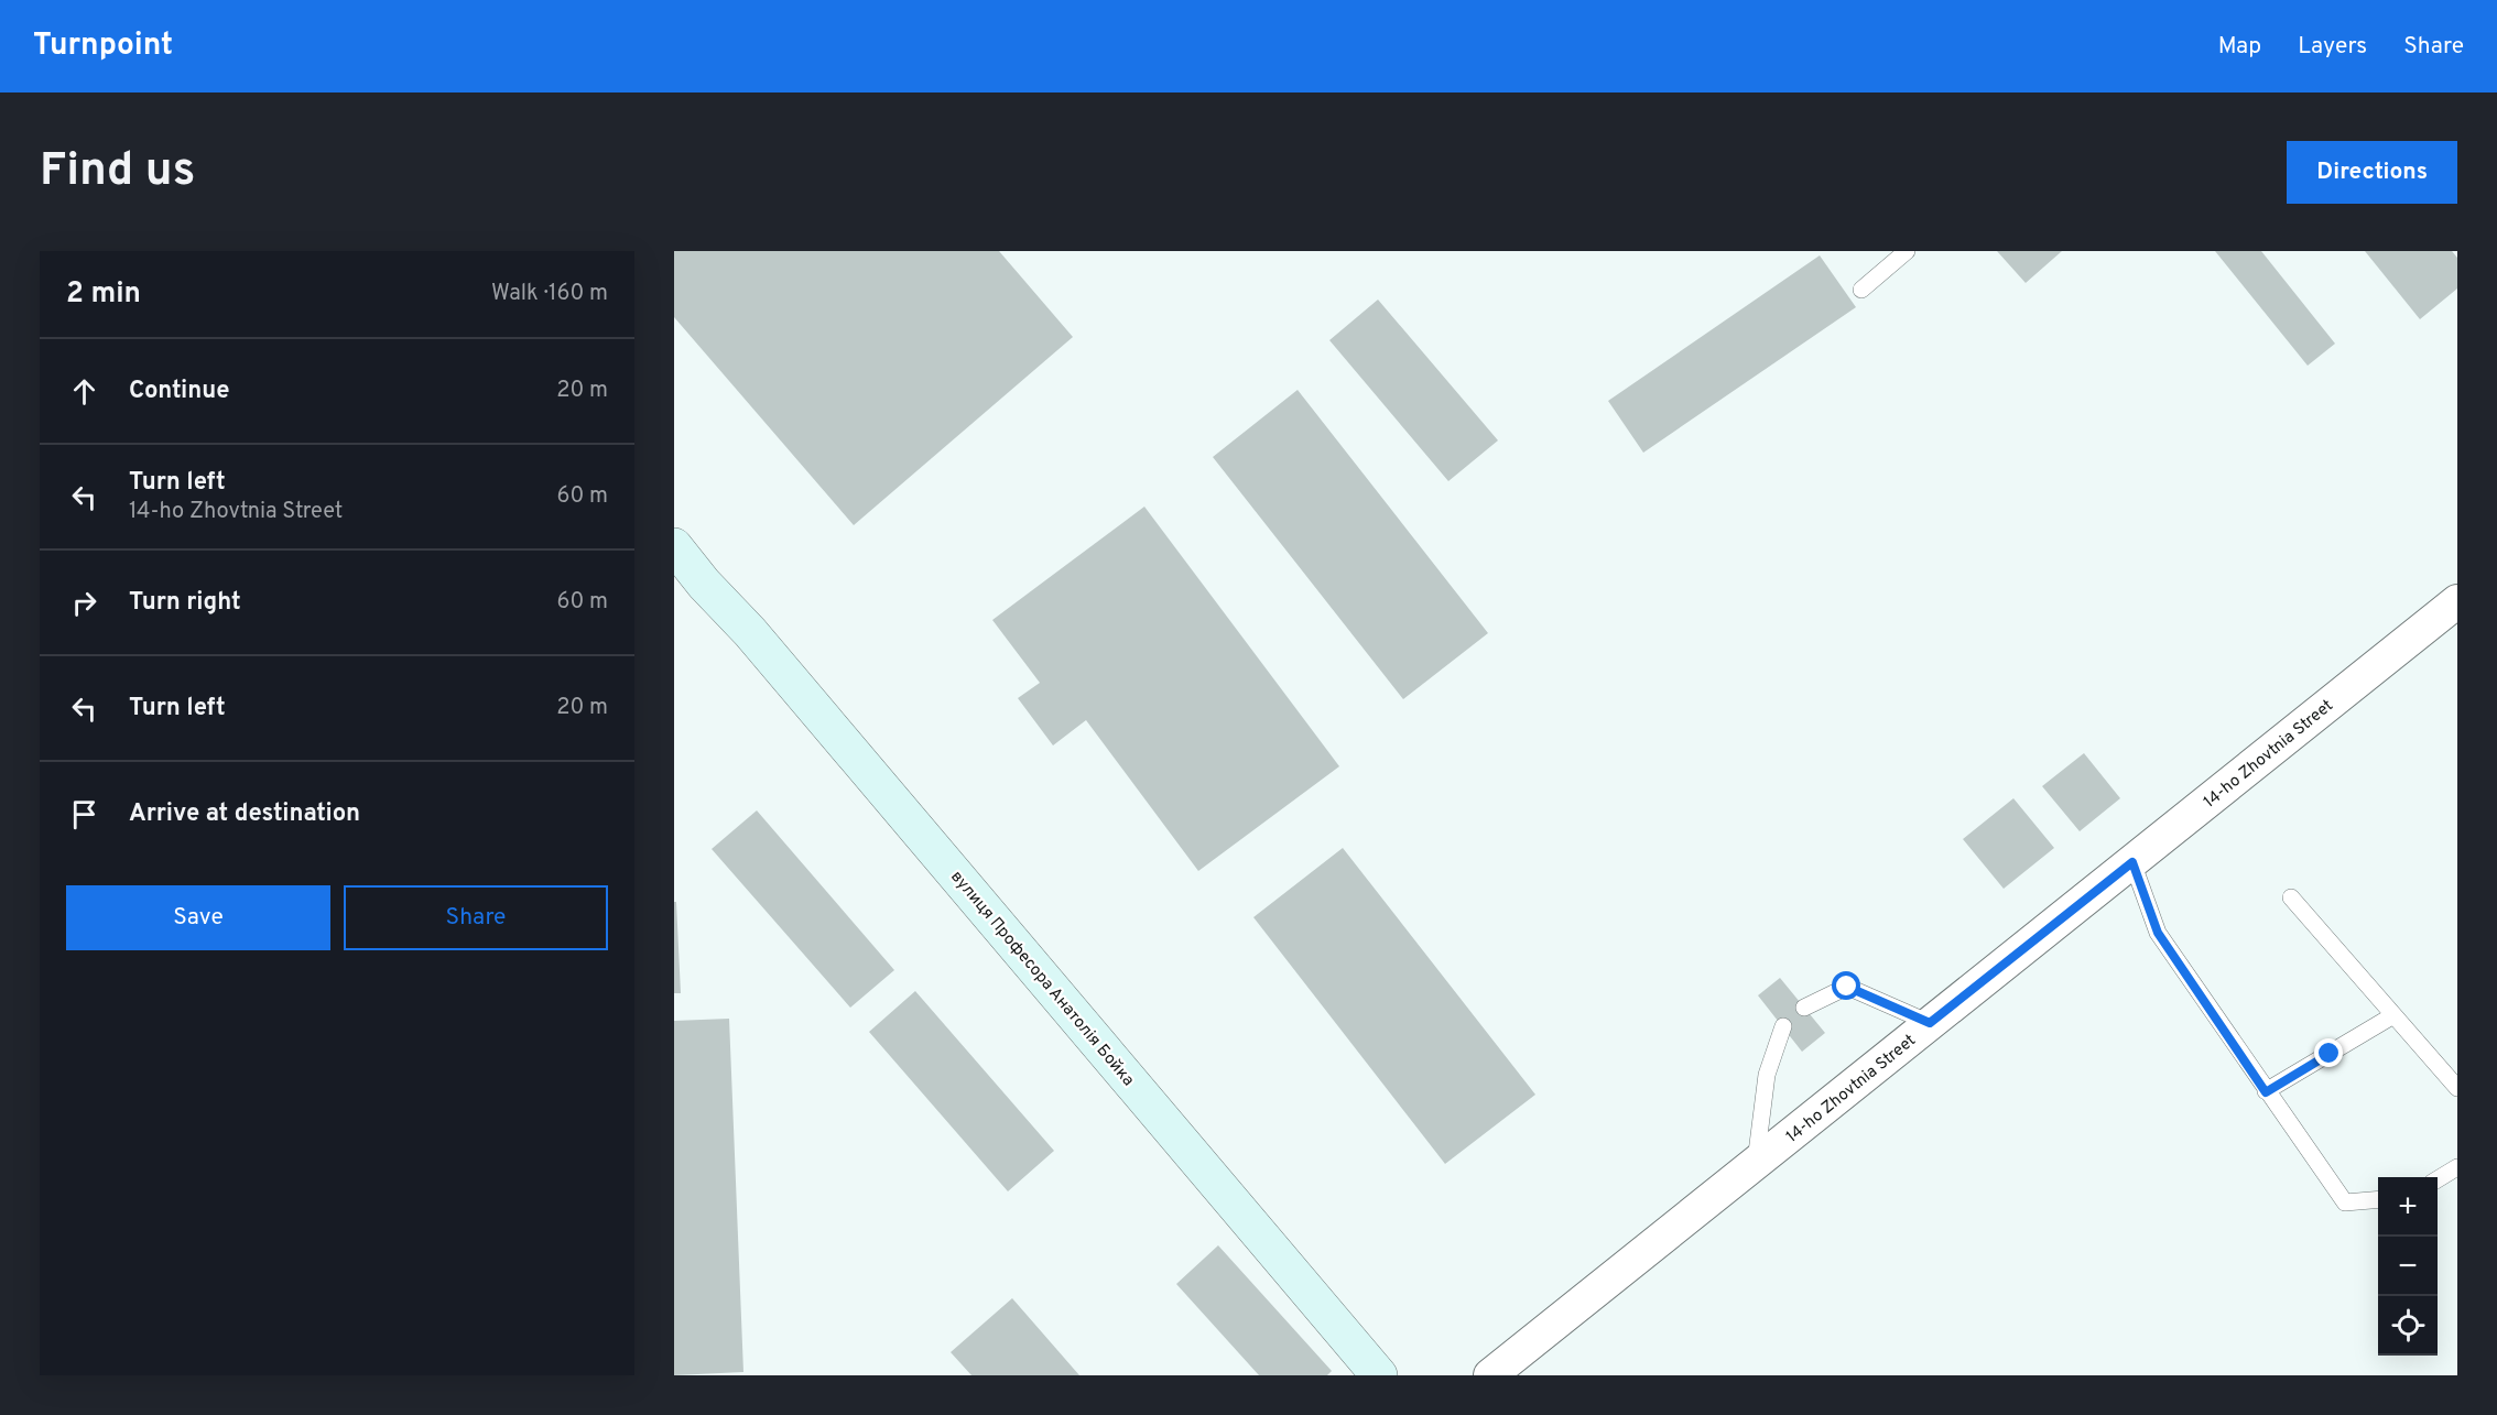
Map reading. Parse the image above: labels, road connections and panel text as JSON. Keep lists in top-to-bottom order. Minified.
{"streets":{"main road":["вулиця Професора Анатолія Бойка"],"street":["14-ho Zhovtnia Street"]},"page":{"header":"Turnpoint","nav":["Map","Layers","Share"],"buttons":["Directions",["Save","Share"]],"title":"Find us","heading":["2 min","Walk · 160 m"],"list":[["Continue","20 m"],["Turn left","14-ho Zhovtnia Street","60 m"],["Turn right","60 m"],["Turn left","20 m"],"Arrive at destination"],"map_buttons":["+","−"]}}
